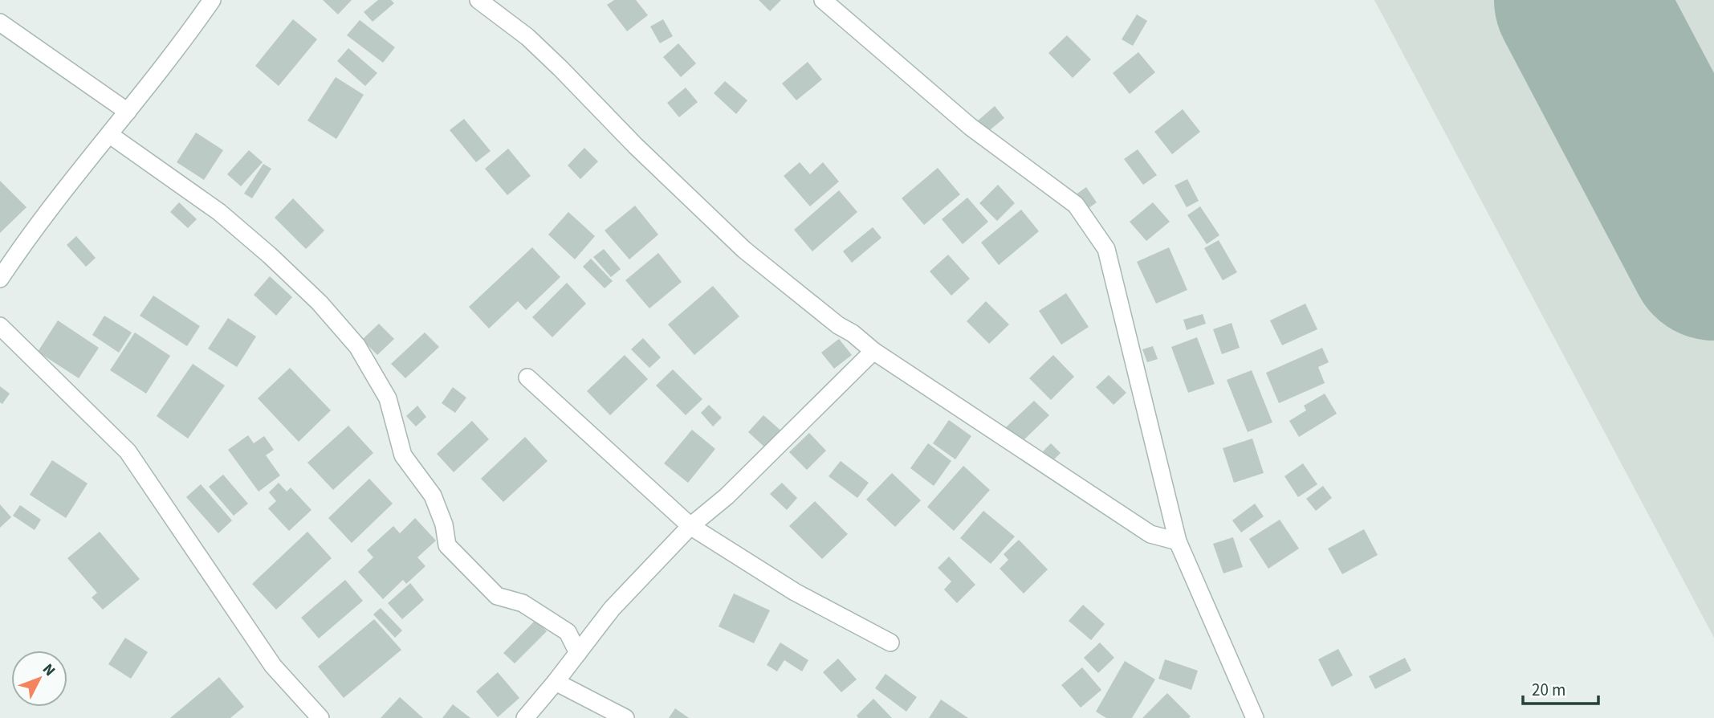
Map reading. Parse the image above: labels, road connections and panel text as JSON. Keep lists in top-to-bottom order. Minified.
{"scale_bar":"20 m","north":"top right"}
